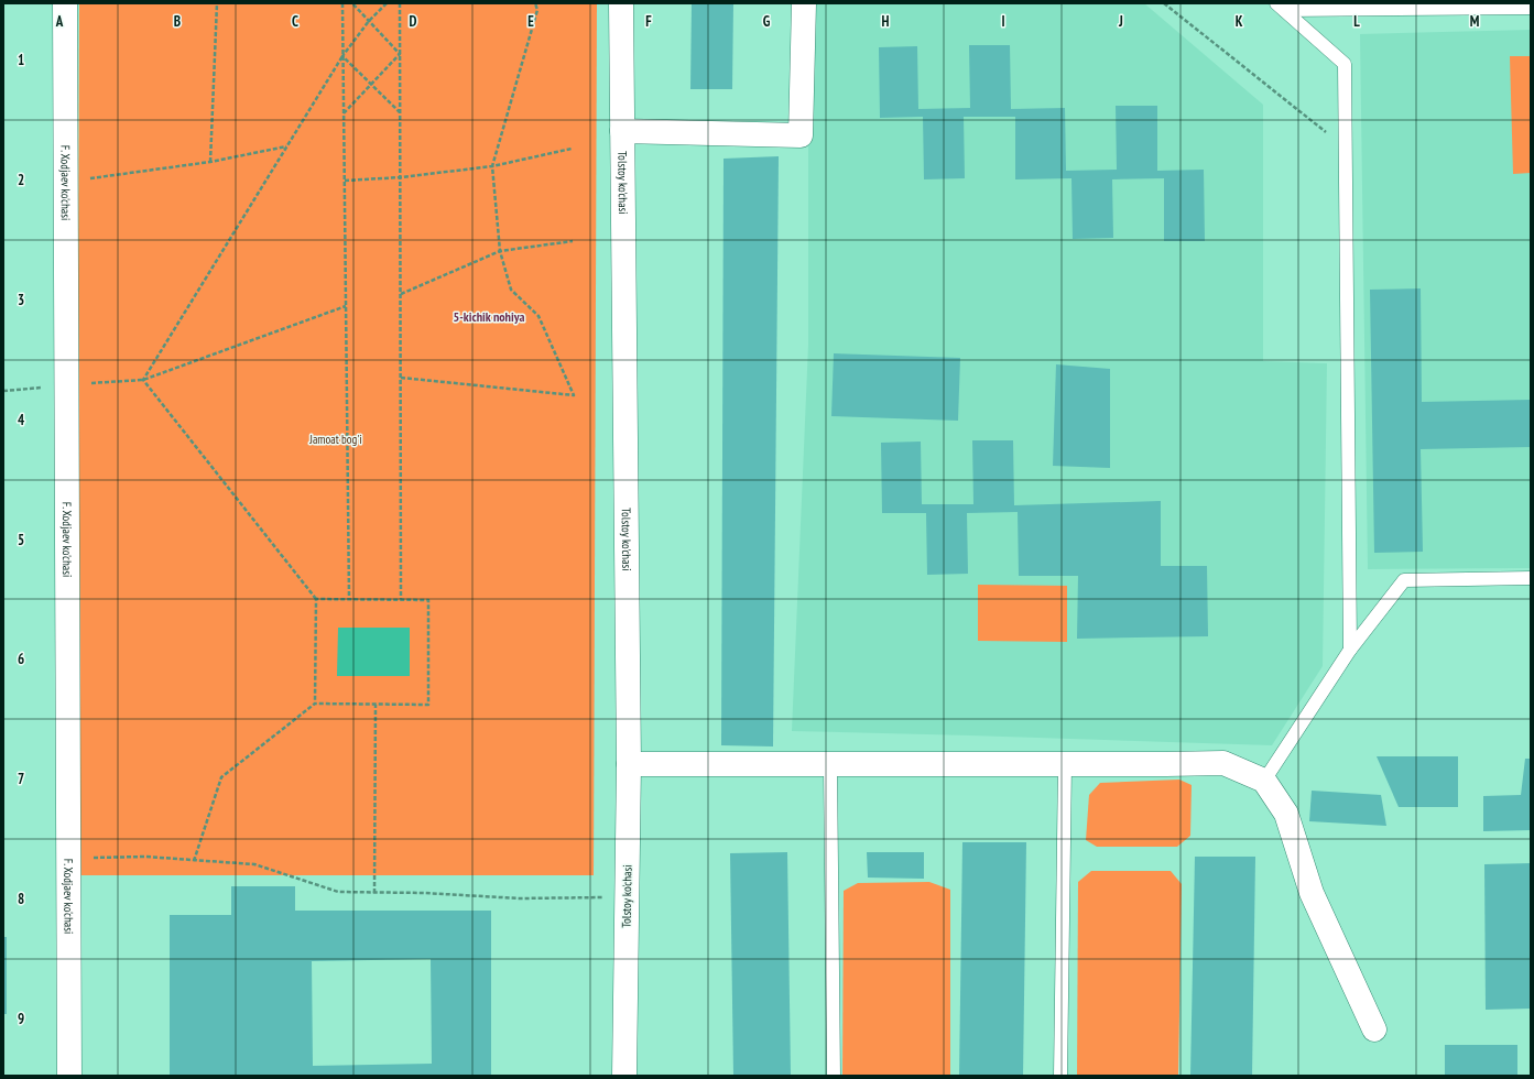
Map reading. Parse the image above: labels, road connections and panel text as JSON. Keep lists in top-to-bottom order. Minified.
{"streets":{"street":["F. Xodjaev ko'chasi","Tolstoy ko'chasi"]},"districts":["5-kichik nohiya"],"parks":["Jamoat bog'i"],"grid":{"columns":["A","B","C","D","E","F","G","H","I","J","K","L","M"],"rows":["1","2","3","4","5","6","7","8","9"]}}
